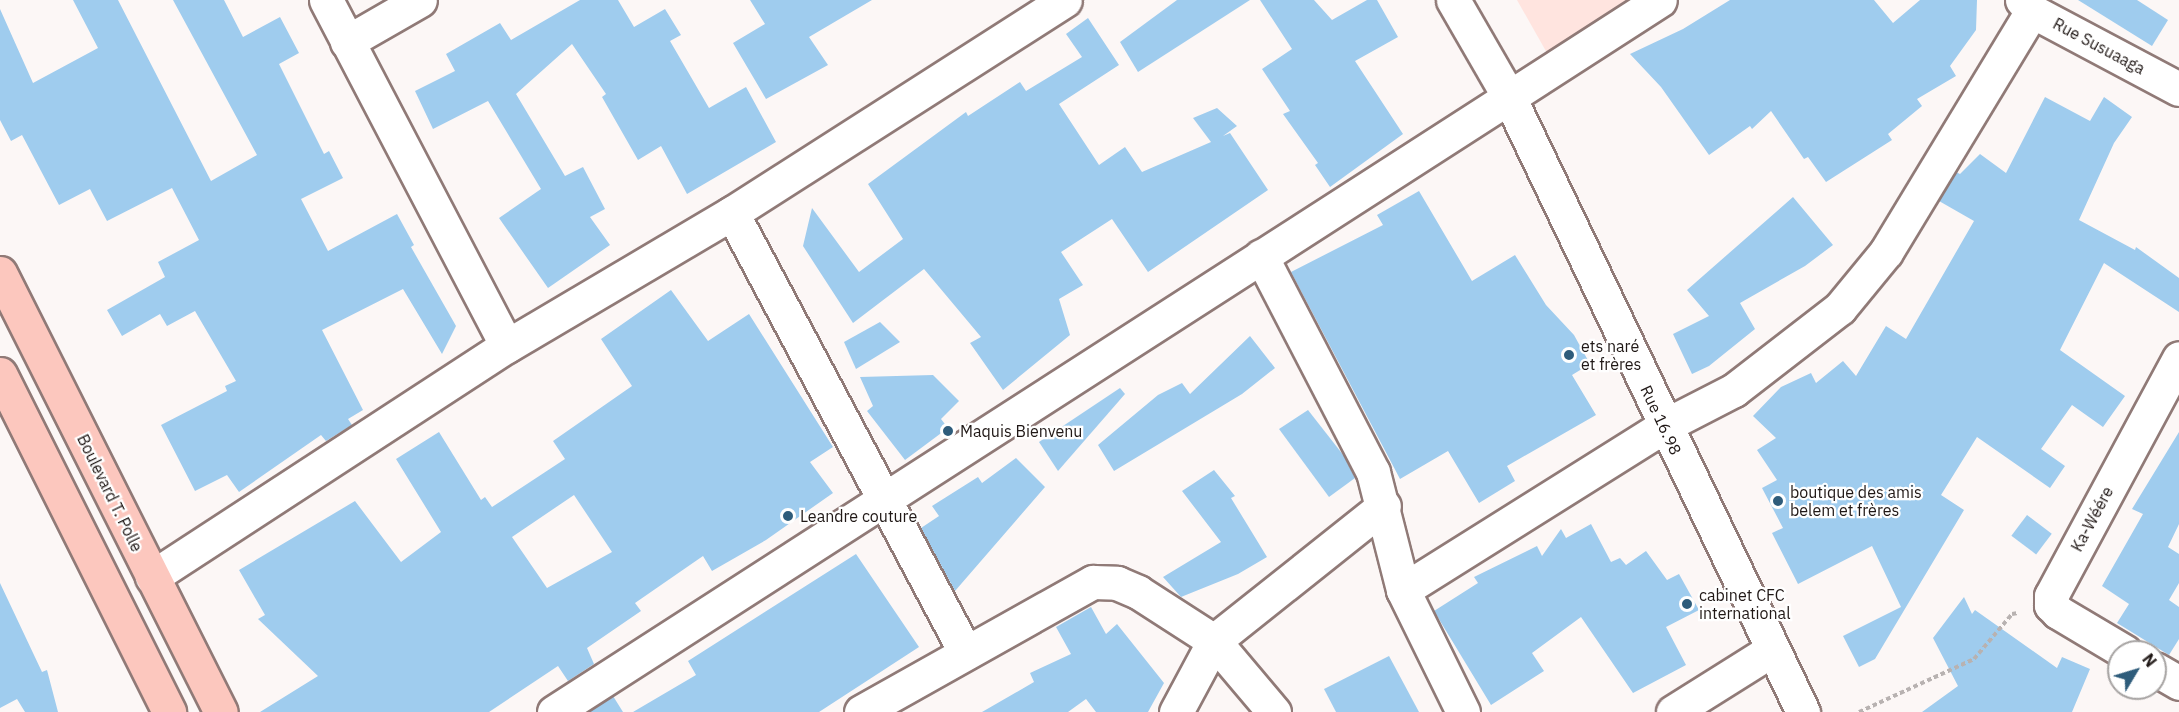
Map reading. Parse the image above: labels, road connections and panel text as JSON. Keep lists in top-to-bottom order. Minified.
{"streets":{"highway":["Boulevard T. Polle"],"street":["Rue Susuaaga","Rue 16.98","Ka-Wéére"]},"places":["ets naré et frères","Maquis Bienvenu","boutique des amis belem et frères","Leandre couture","cabinet CFC international"],"north":"top right"}
